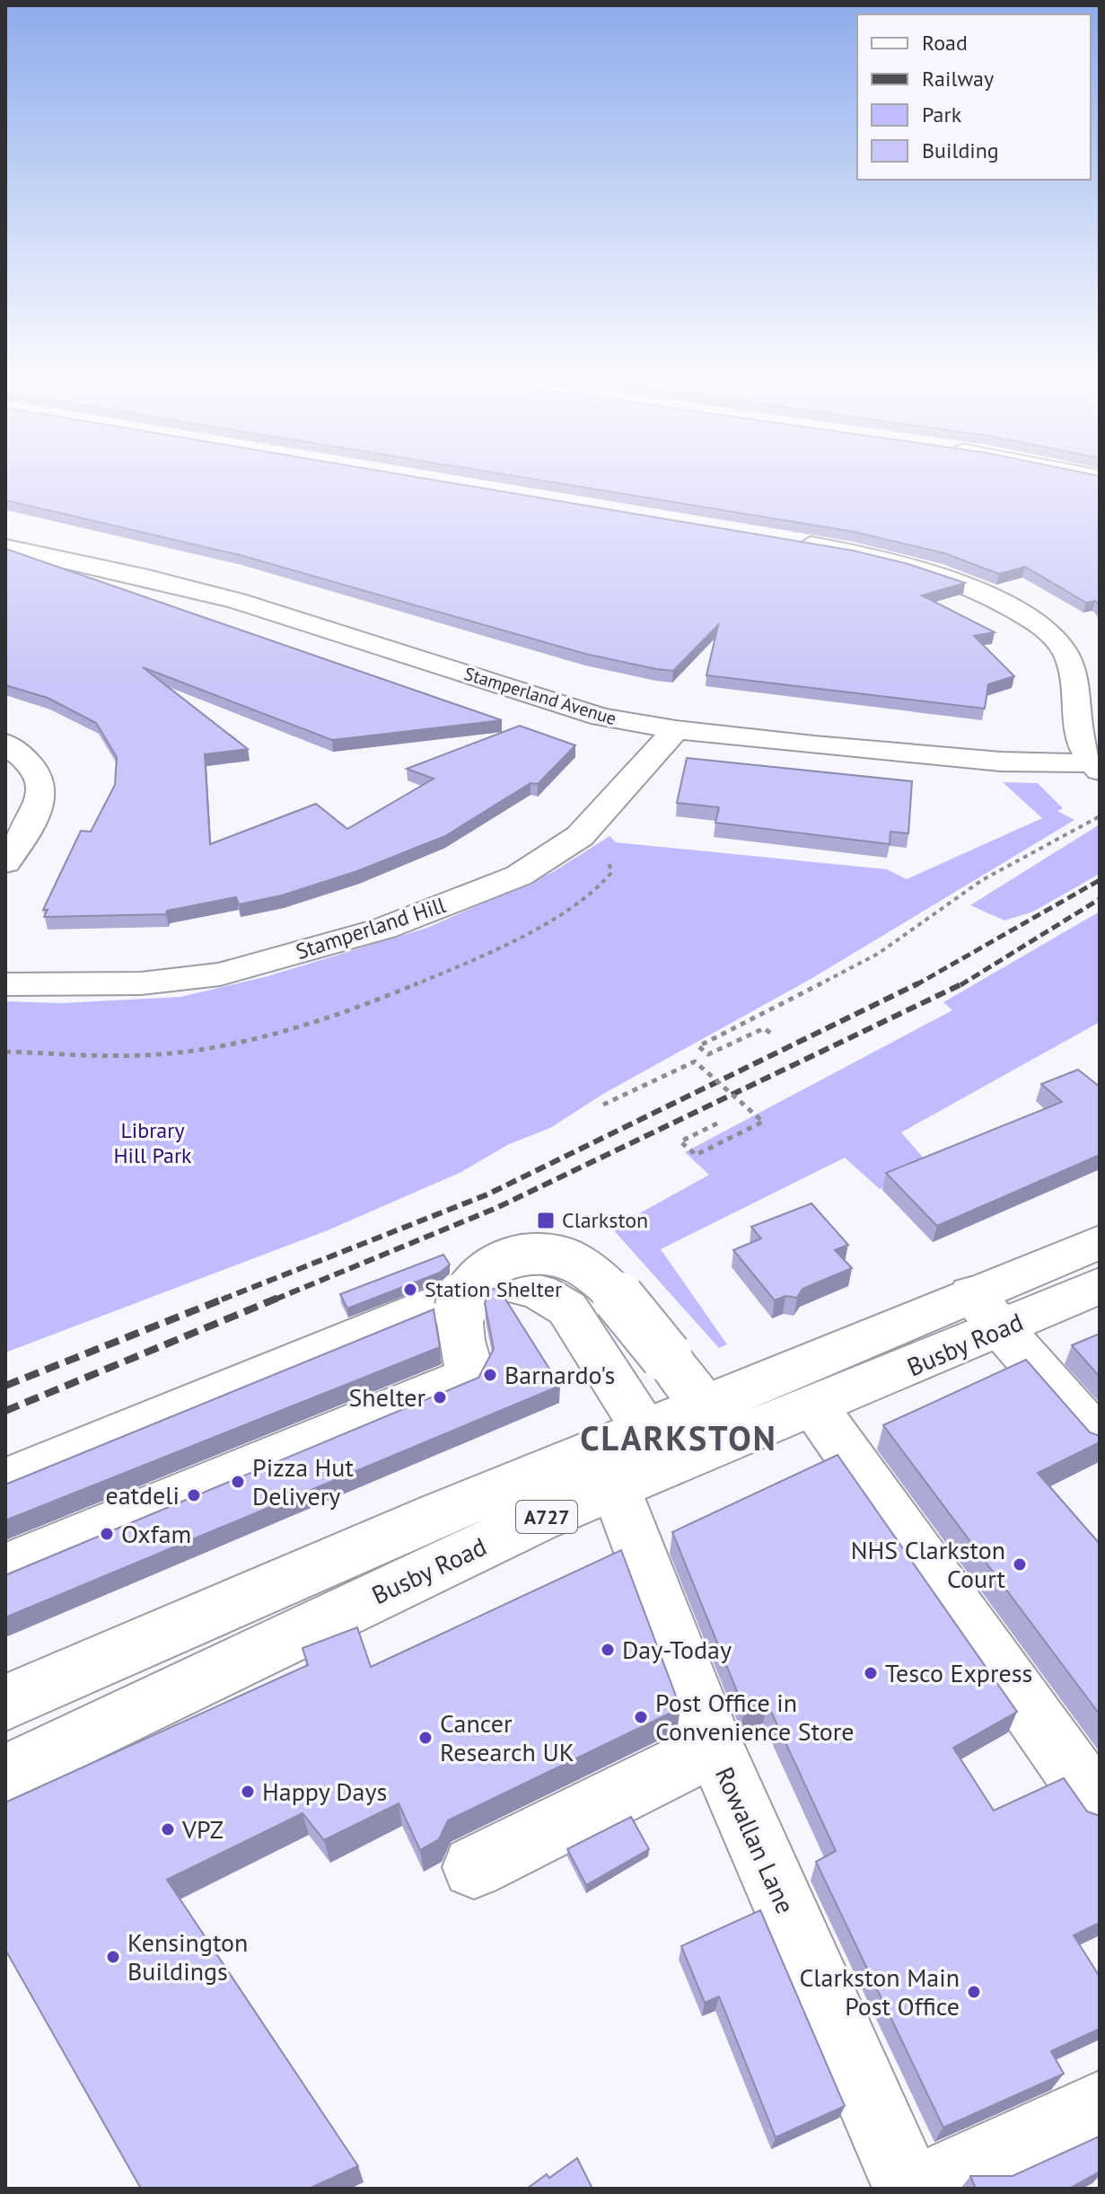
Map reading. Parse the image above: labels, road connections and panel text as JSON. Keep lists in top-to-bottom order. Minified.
{"streets":{"street":["Stamperland Avenue","Stamperland Hill","Busby Road","A727","Rowallan Lane"]},"crossings":[["Stamperland Avenue","Stamperland Hill"],["Busby Road","Rowallan Lane"]],"districts":["CLARKSTON"],"parks":["Library Hill Park"],"places":{"transit":["Clarkston"],"other":["Station Shelter","Barnardo's","Shelter","Pizza Hut Delivery","eatdeli","Oxfam","NHS Clarkston Court","Day-Today","Tesco Express","Post Office in Convenience Store","Cancer Research UK","Happy Days","VPZ","Kensington Buildings","Clarkston Main Post Office"]},"legend":["Road","Railway","Park","Building"]}
